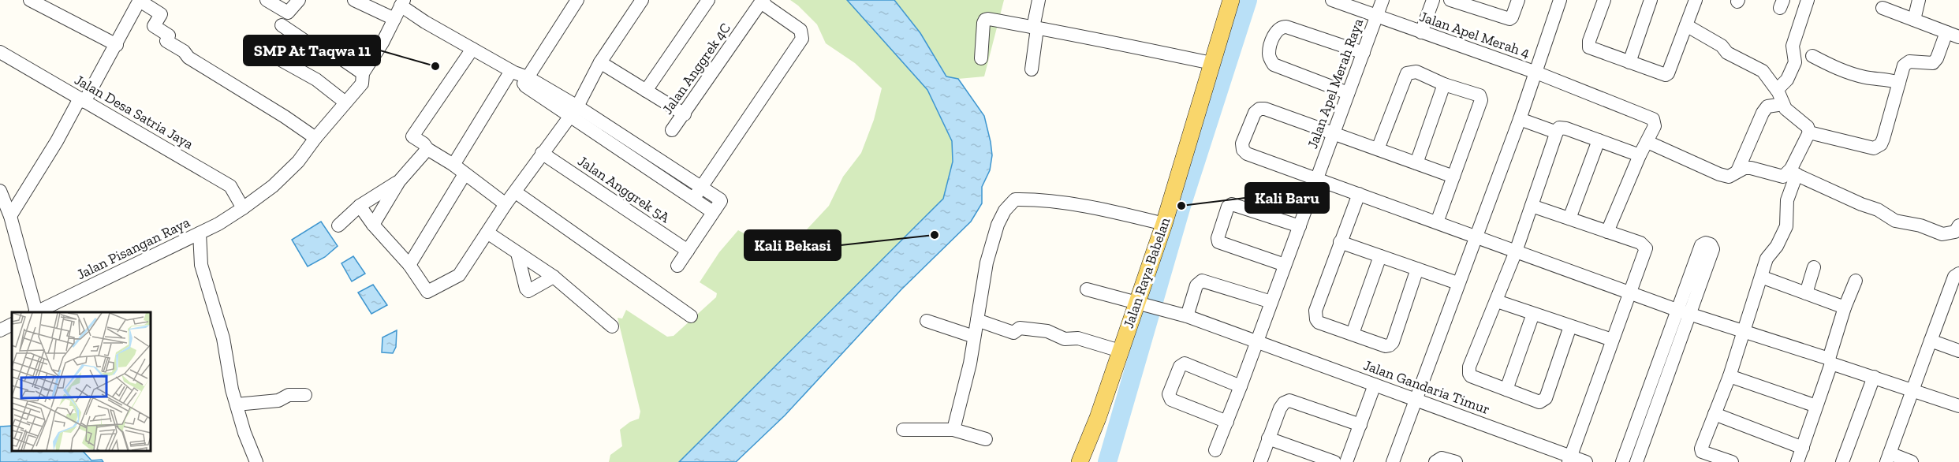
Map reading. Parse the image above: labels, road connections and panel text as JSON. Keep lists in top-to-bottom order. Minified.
{"streets":{"main road":["Jalan Raya Babelan"],"street":["Jalan Apel Merah 4","Jalan Anggrek 4C","Jalan Apel Merah Raya","Jalan Desa Satria Jaya","Jalan Anggrek 5A","Jalan Pisangan Raya","Jalan Gandaria Timur"]},"crossings":[["Jalan Apel Merah 4","Jalan Apel Merah Raya"],["Jalan Apel Merah Raya","Jalan Gandaria Timur"],["Jalan Desa Satria Jaya","Jalan Pisangan Raya"],["Jalan Raya Babelan","Jalan Gandaria Timur"]],"places":["SMP At Taqwa 11","Kali Baru","Kali Bekasi"]}
